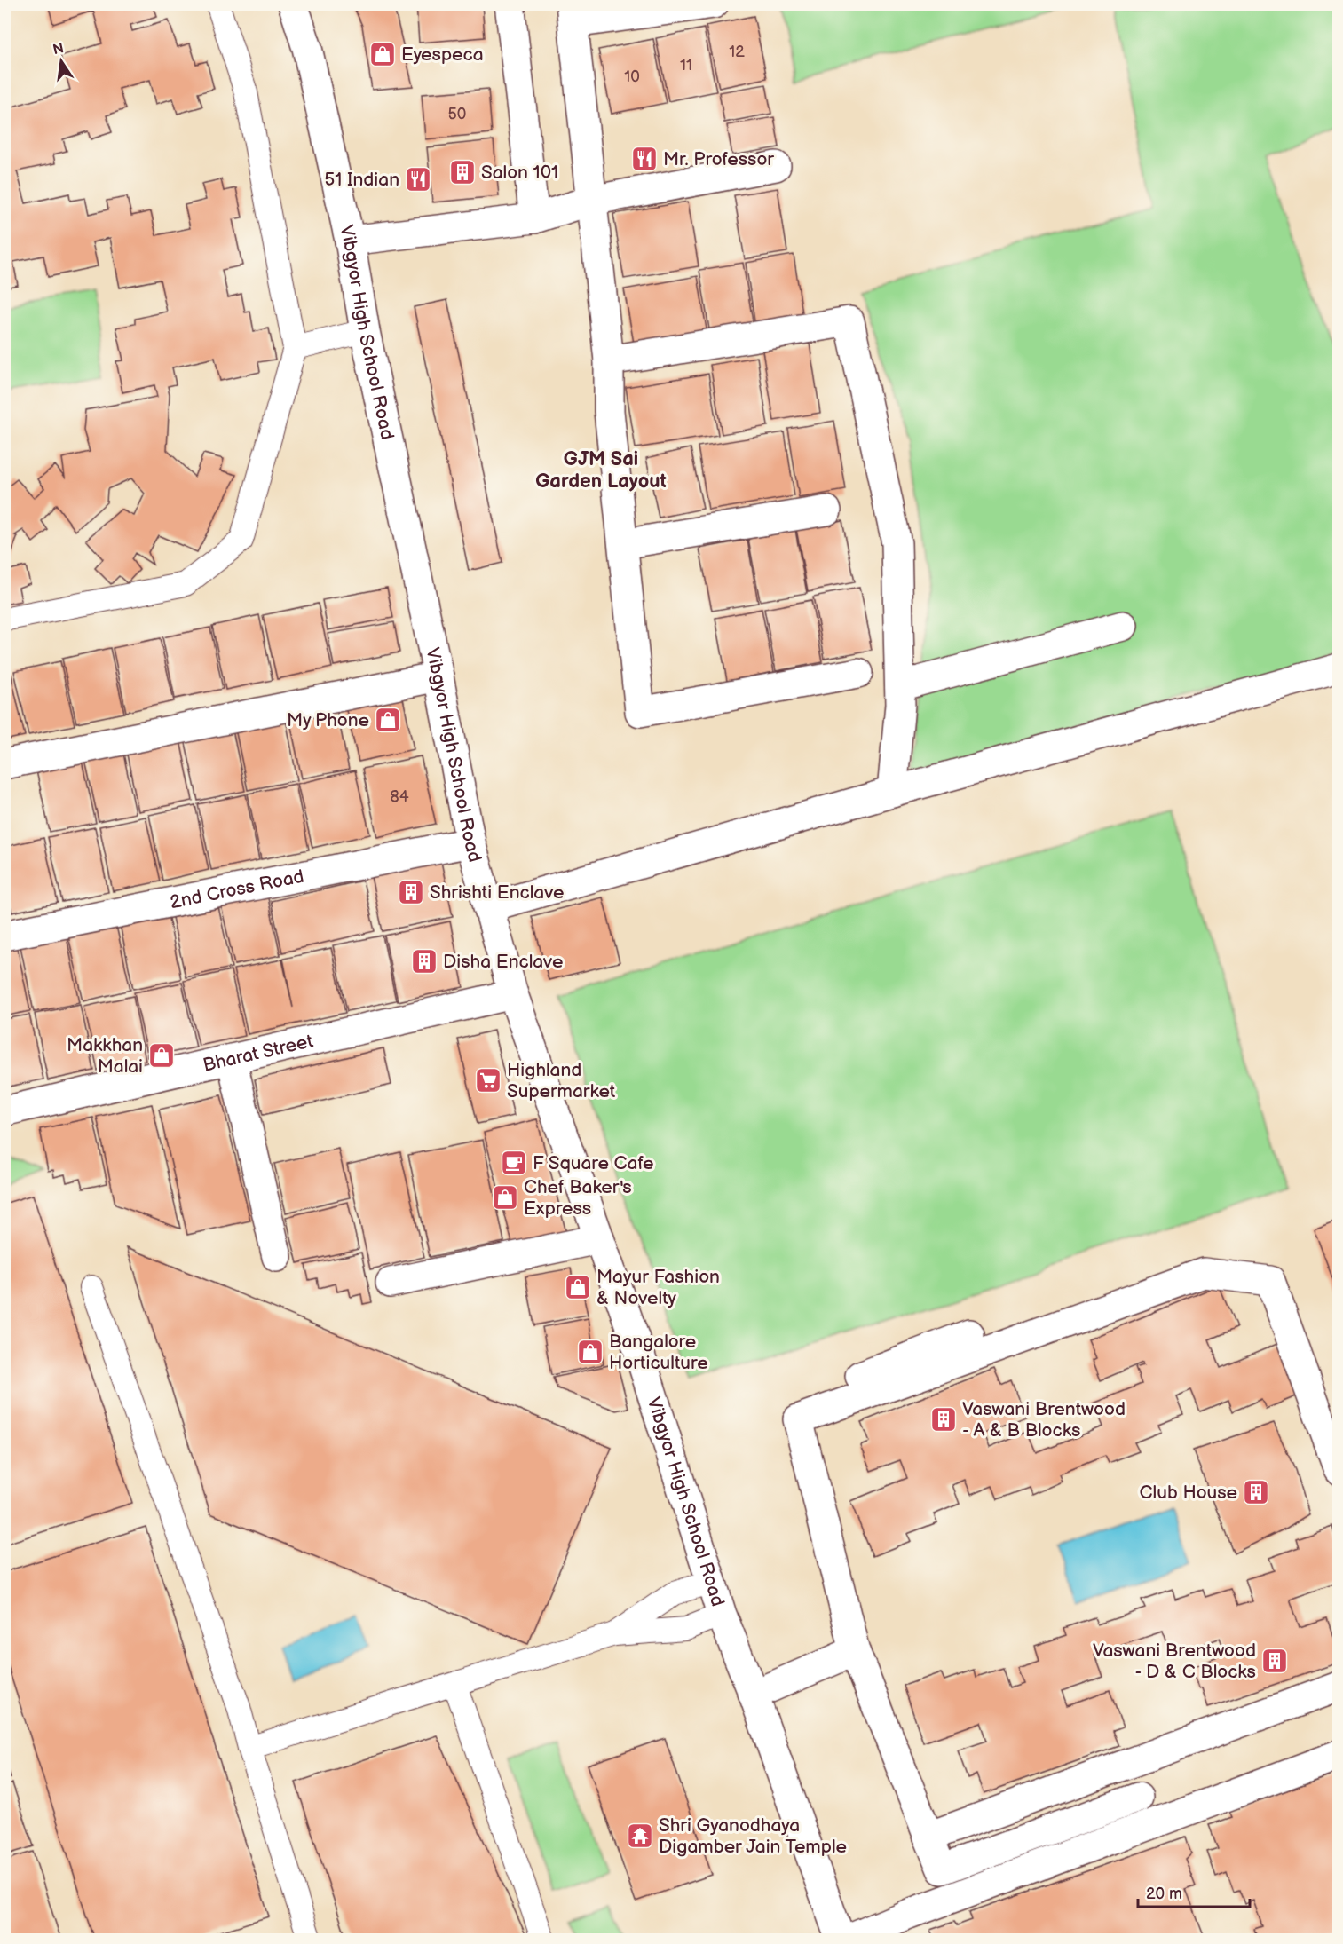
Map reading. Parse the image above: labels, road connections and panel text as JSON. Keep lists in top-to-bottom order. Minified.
{"streets":{"street":["Vibgyor High School Road","2nd Cross Road","Bharat Street"]},"crossings":[["Vibgyor High School Road","2nd Cross Road"],["Vibgyor High School Road","Bharat Street"]],"districts":["GJM Sai Garden Layout"],"places":{"shop":["Eyespeca","My Phone","Makkhan Malai","Chef Baker's Express","Mayur Fashion & Novelty","Bangalore Horticulture"],"restaurant":["Mr. Professor","51 Indian"],"building":["Salon 101","Shrishti Enclave","Disha Enclave","Vaswani Brentwood - A & B Blocks","Club House","Vaswani Brentwood - D & C Blocks"],"supermarket":["Highland Supermarket"],"cafe":["F Square Cafe"],"temple":["Shri Gyanodhaya Digamber Jain Temple"]},"house_numbers":["12","11","10","50","84"],"scale_bar":"20 m","north":"top"}
